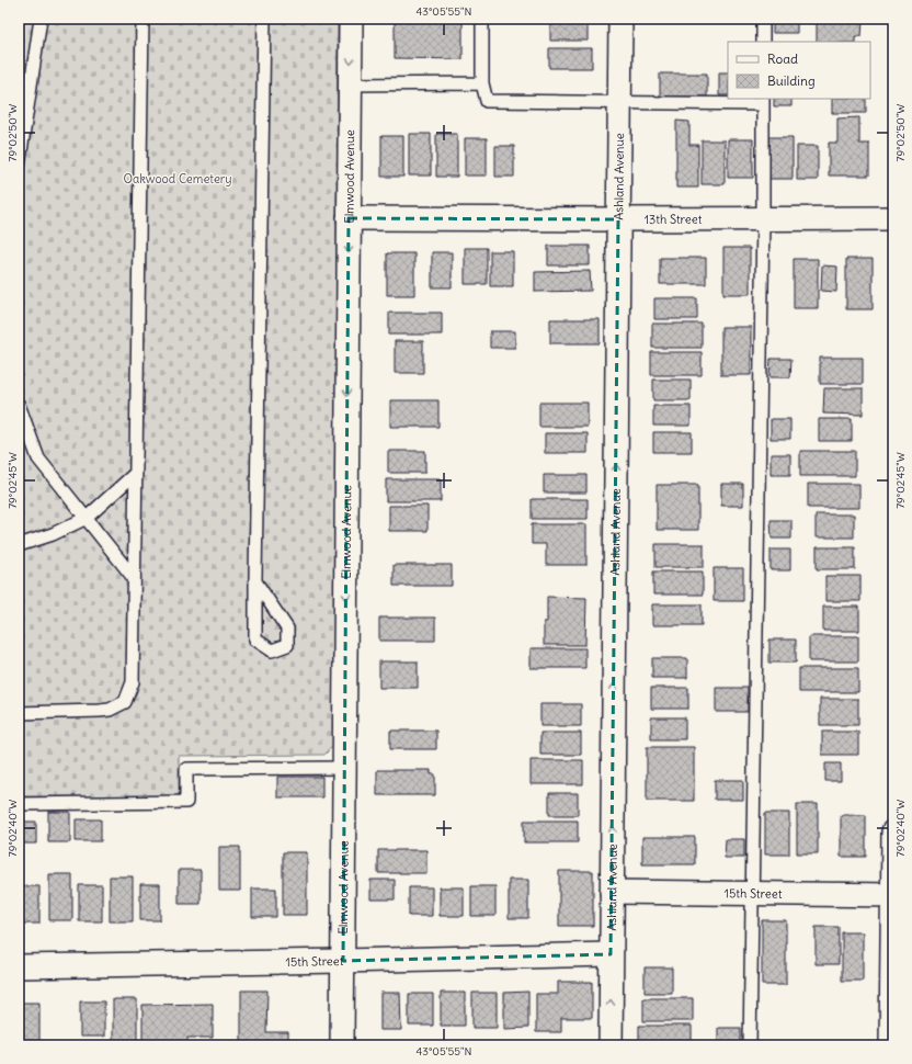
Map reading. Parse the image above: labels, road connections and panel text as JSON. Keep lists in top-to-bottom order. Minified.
{"streets":{"street":["Elmwood Avenue","Ashland Avenue","13th Street","15th Street"]},"crossings":[["Elmwood Avenue","13th Street"],["Elmwood Avenue","15th Street"],["Ashland Avenue","13th Street"],["Ashland Avenue","15th Street"]],"one_way":["Elmwood Avenue","Ashland Avenue"],"parks":["Oakwood Cemetery"],"legend":["Road","Building"],"coordinates":["43°05'55\"N","79°02'50\"W","79°02'45\"W","79°02'40\"W"]}
